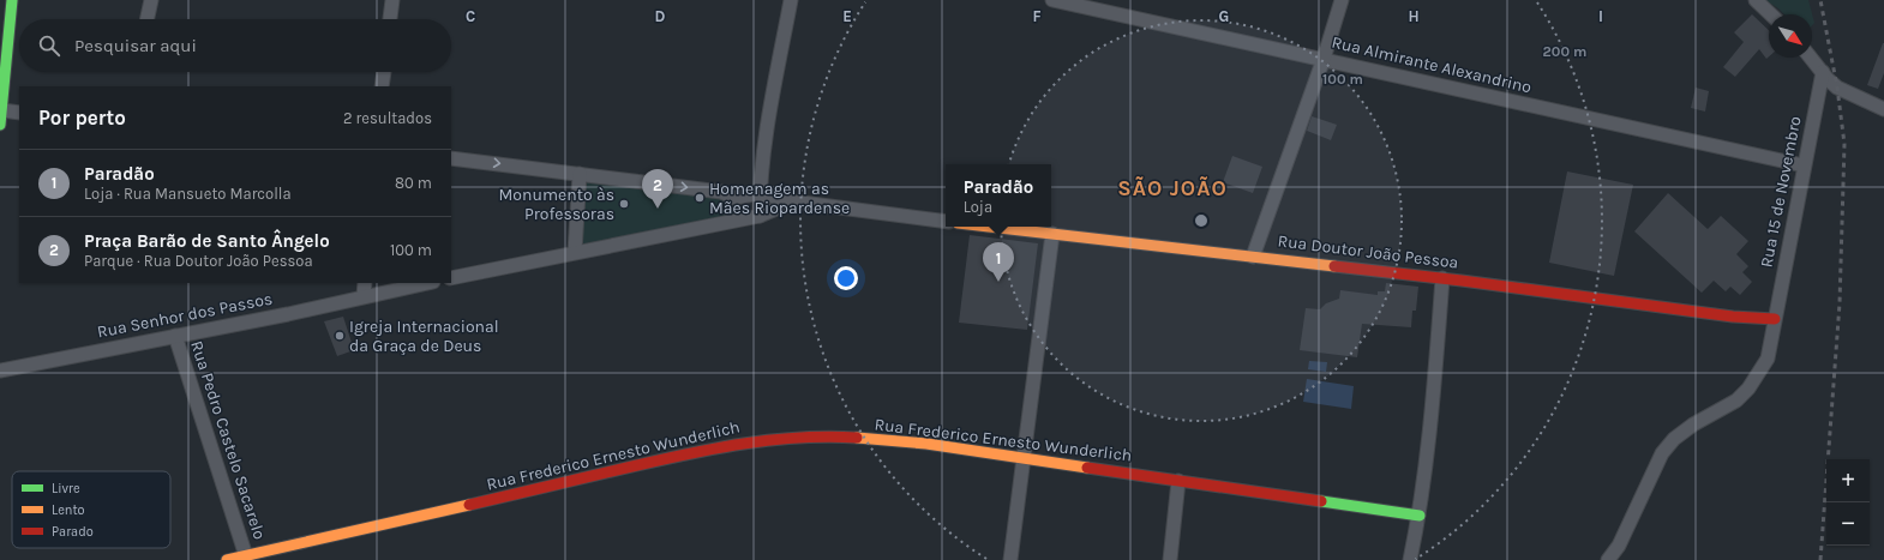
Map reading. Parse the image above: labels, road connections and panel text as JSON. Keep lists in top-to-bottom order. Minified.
{"streets":{"street":["Rua Almirante Alexandrino","Rua 15 de Novembro","Rua Doutor João Pessoa","Rua Senhor dos Passos","Rua Pedro Castelo Sacarelo","Rua Frederico Ernesto Wunderlich"]},"crossings":[["Rua Almirante Alexandrino","Rua 15 de Novembro"],["Rua 15 de Novembro","Rua Doutor João Pessoa"],["Rua Senhor dos Passos","Rua Pedro Castelo Sacarelo"],["Rua Pedro Castelo Sacarelo","Rua Frederico Ernesto Wunderlich"]],"districts":["SÃO JOÃO"],"places":["Homenagem as Mães Riopardense","Monumento às Professoras","Igreja Internacional da Graça de Deus"],"legend":["Livre","Lento","Parado"],"north":"bottom right","page":{"search":"Pesquisar aqui","heading":["Por perto","2 resultados"],"list":[{"mark":"1","name":"Paradão","note":"Loja · Rua Mansueto Marcolla","value":"80 m"},{"mark":"2","name":"Praça Barão de Santo Ângelo","note":"Parque · Rua Doutor João Pessoa","value":"100 m"}],"popup":["Paradão","Loja"],"pins":["2","1"],"map_buttons":["+","−"]},"grid":{"columns":["C","D","E","F","G","H","I"]},"rings":["200 m","100 m"]}
